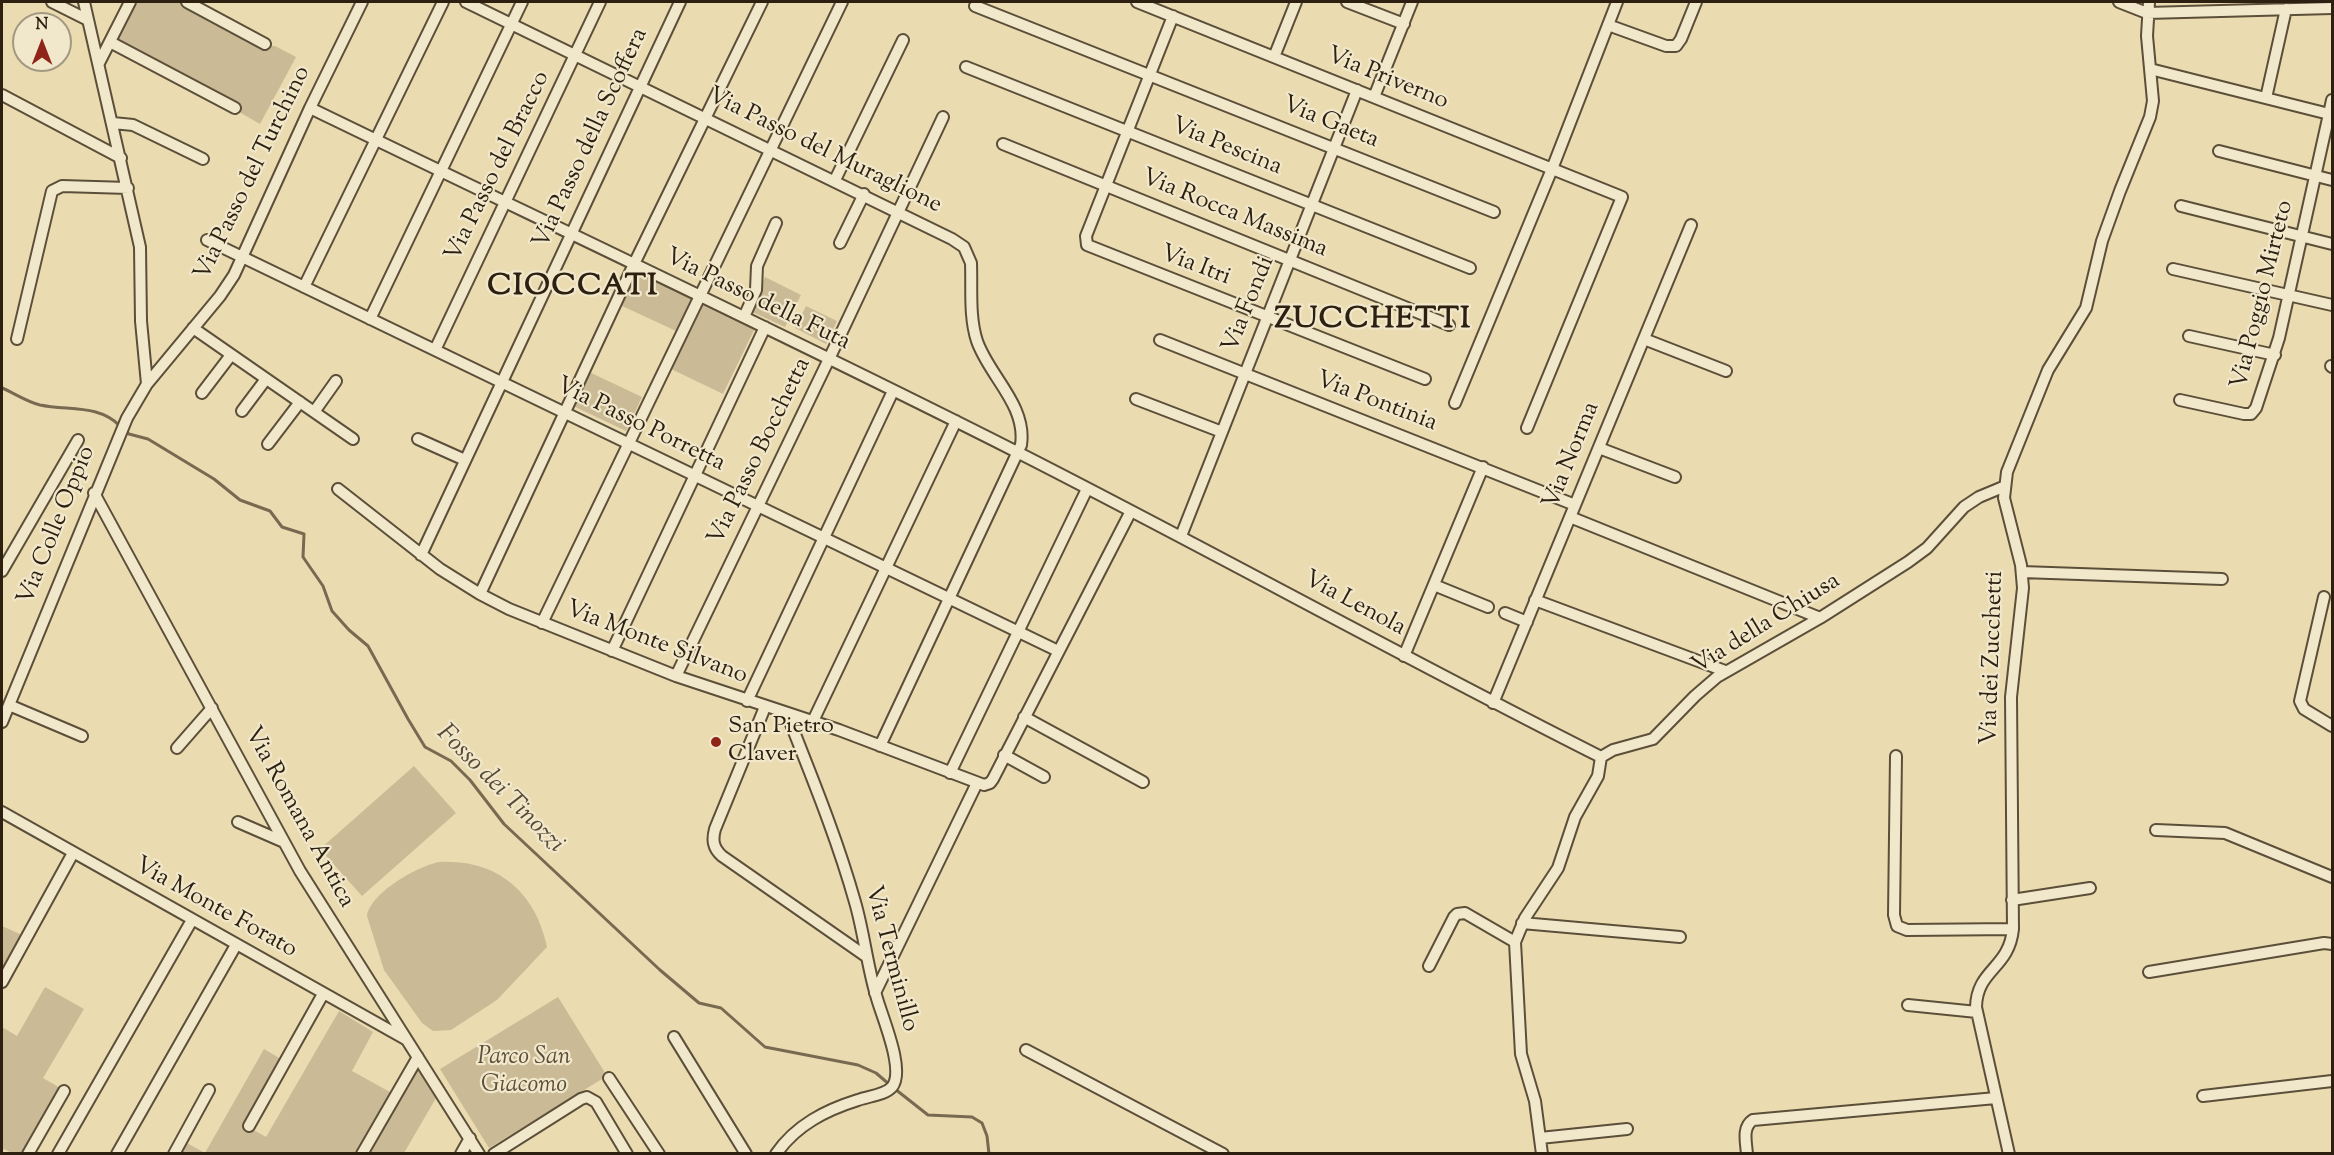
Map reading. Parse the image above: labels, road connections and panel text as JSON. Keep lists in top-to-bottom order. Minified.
{"streets":{"street":["Via Priverno","Via Gaeta","Via Passo della Scoffera","Via Pescina","Via Passo del Muraglione","Via Passo del Bracco","Via Passo del Turchino","Via Rocca Massima","Via Itri","Via Poggio Mirteto","Via Passo della Futa","Via Fondi","Via Pontinia","Via Passo Porretta","Via Passo Bocchetta","Via Norma","Via Colle Oppio","Via Lenola","Via della Chiusa","Via Monte Silvano","Via dei Zucchetti","Via Romana Antica","Via Monte Forato","Via Terminillo"]},"crossings":[["Via Priverno","Via Fondi"],["Via Gaeta","Via Fondi"],["Via Passo della Scoffera","Via Passo del Muraglione"],["Via Passo della Scoffera","Via Passo della Futa"],["Via Passo della Scoffera","Via Passo Porretta"],["Via Passo della Scoffera","Via Monte Silvano"],["Via Pescina","Via Fondi"],["Via Passo del Muraglione","Via Passo del Bracco"],["Via Passo del Muraglione","Via Passo della Futa"],["Via Passo del Muraglione","Via Passo Bocchetta"],["Via Passo del Bracco","Via Passo della Futa"],["Via Passo del Bracco","Via Passo Porretta"],["Via Passo del Turchino","Via Passo della Futa"],["Via Passo del Turchino","Via Passo Porretta"],["Via Passo del Turchino","Via Colle Oppio"],["Via Rocca Massima","Via Itri"],["Via Rocca Massima","Via Fondi"],["Via Itri","Via Fondi"],["Via Passo della Futa","Via Passo Bocchetta"],["Via Passo della Futa","Via Lenola"],["Via Fondi","Via Pontinia"],["Via Fondi","Via Lenola"],["Via Pontinia","Via Norma"],["Via Passo Porretta","Via Passo Bocchetta"],["Via Passo Bocchetta","Via Monte Silvano"],["Via Norma","Via Lenola"],["Via Colle Oppio","Via Romana Antica"],["Via Lenola","Via della Chiusa"],["Via della Chiusa","Via dei Zucchetti"],["Via Monte Silvano","Via Terminillo"],["Via Romana Antica","Via Monte Forato"]],"districts":["CIOCCATI","ZUCCHETTI"],"water":["Fosso dei Tinozzi"],"parks":["Parco San Giacomo"],"places":["San Pietro Claver"],"north":"top"}
